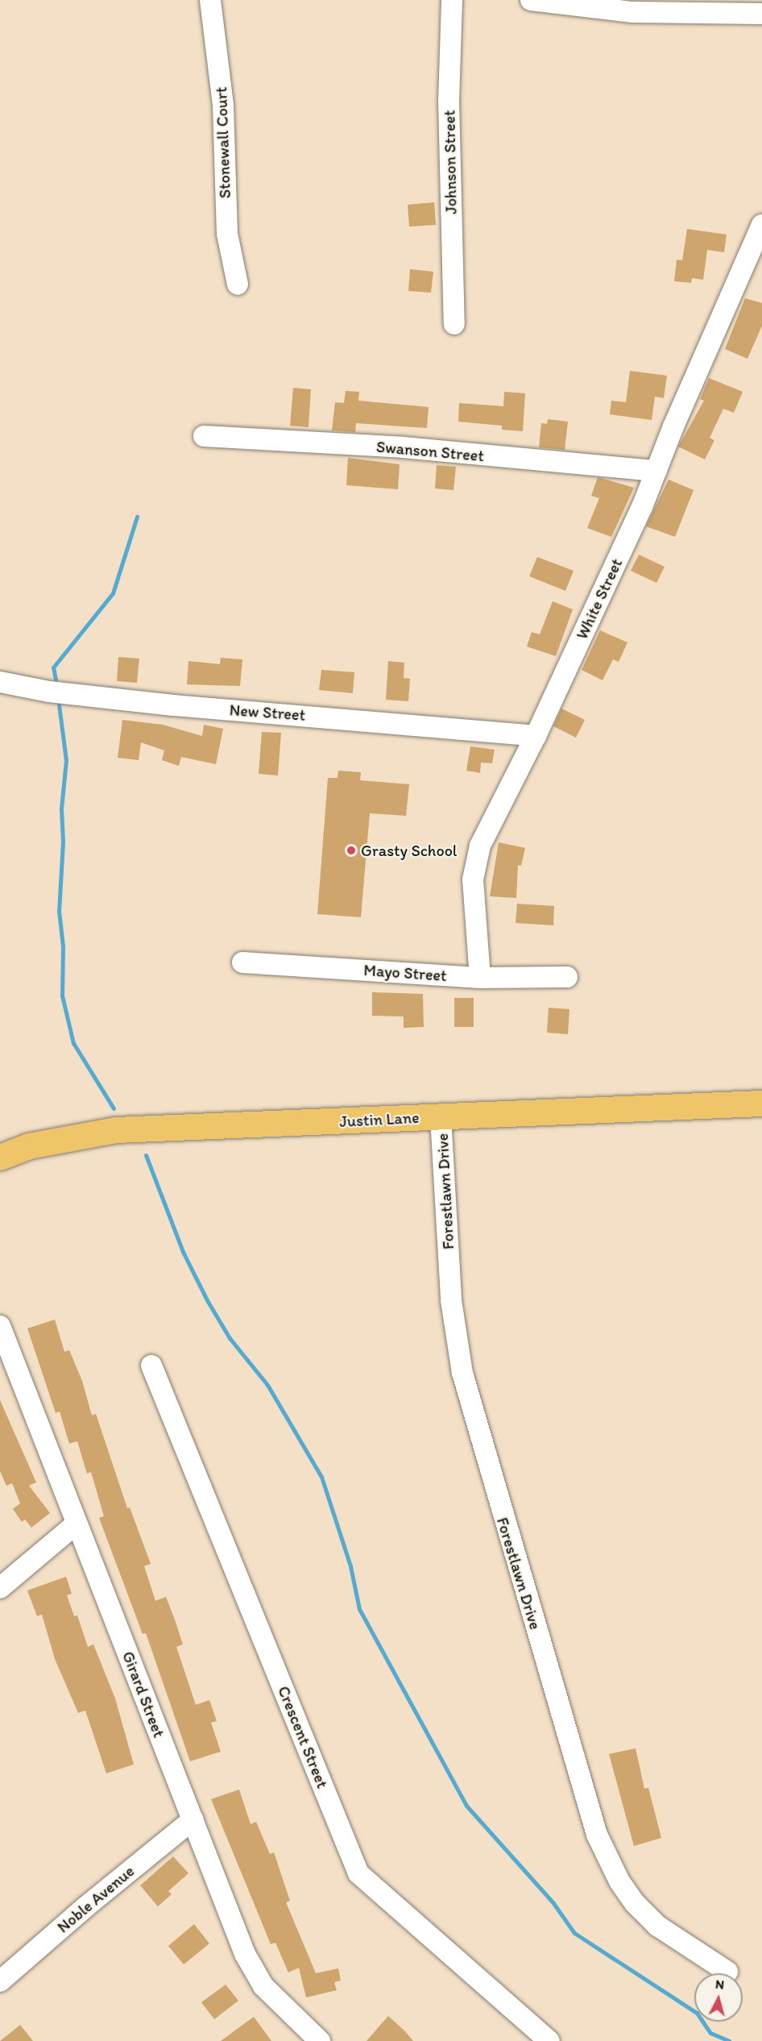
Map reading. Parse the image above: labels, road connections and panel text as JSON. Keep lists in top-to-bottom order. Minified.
{"streets":{"main road":["Justin Lane"],"street":["Stonewall Court","Johnson Street","Swanson Street","White Street","New Street","Mayo Street","Forestlawn Drive","Girard Street","Crescent Street","Noble Avenue"]},"crossings":[["Swanson Street","White Street"],["White Street","New Street"],["White Street","Mayo Street"],["Justin Lane","Forestlawn Drive"],["Girard Street","Noble Avenue"]],"places":["Grasty School"],"north":"top"}
